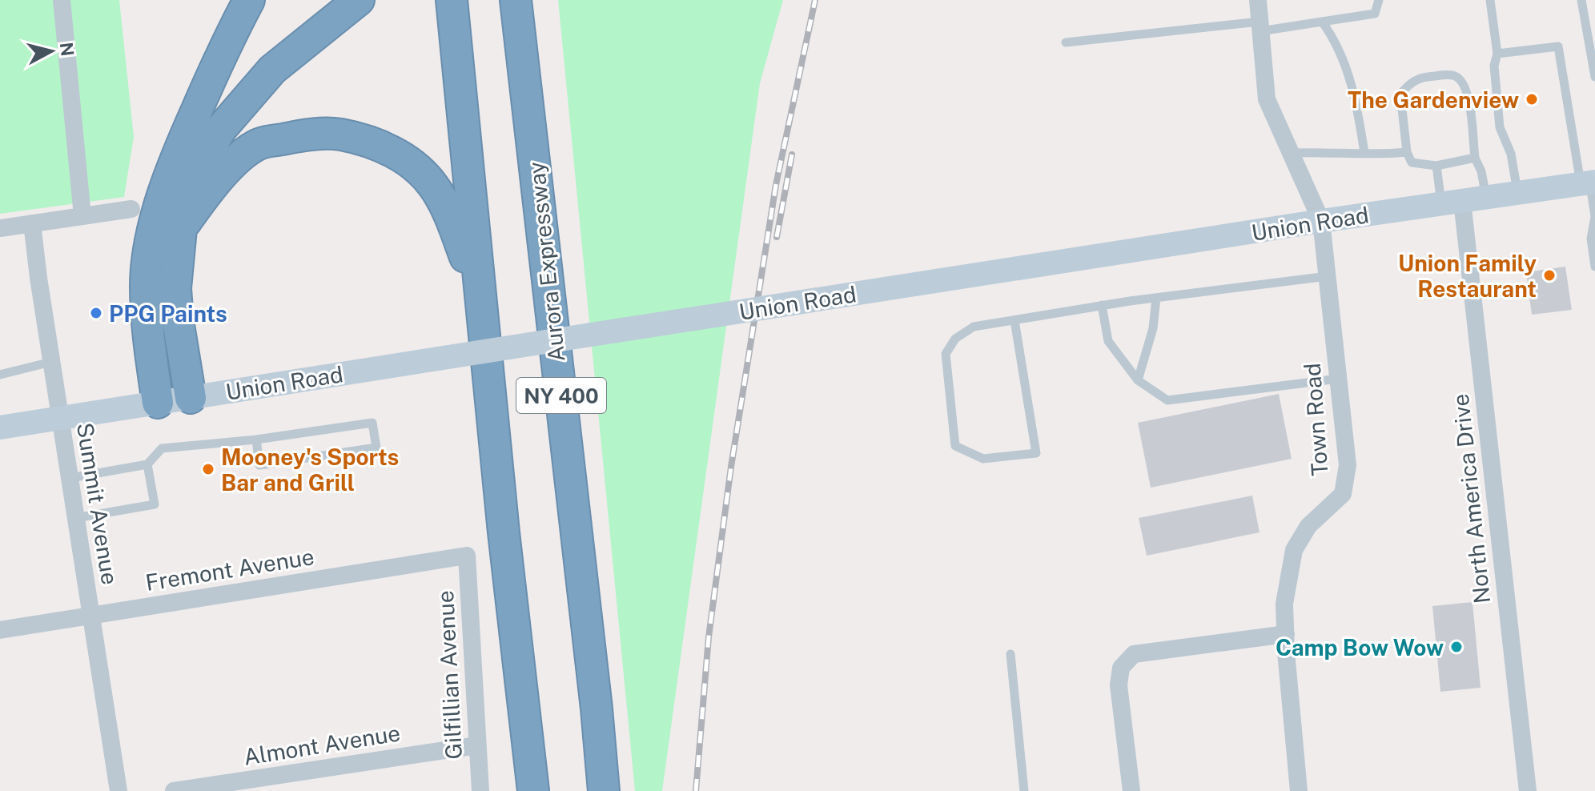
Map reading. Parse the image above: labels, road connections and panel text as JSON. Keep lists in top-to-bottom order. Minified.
{"streets":{"highway":["Aurora Expressway","NY 400"],"main road":["Union Road"],"street":["Town Road","North America Drive","Summit Avenue","Fremont Avenue","Gilfillian Avenue","Almont Avenue"]},"crossings":[["Union Road","Town Road"],["Union Road","North America Drive"],["Union Road","Summit Avenue"],["Summit Avenue","Fremont Avenue"],["Fremont Avenue","Gilfillian Avenue"],["Gilfillian Avenue","Almont Avenue"]],"places":["The Gardenview","Union Family Restaurant","PPG Paints","Mooney's Sports Bar and Grill","Camp Bow Wow"],"north":"right"}
